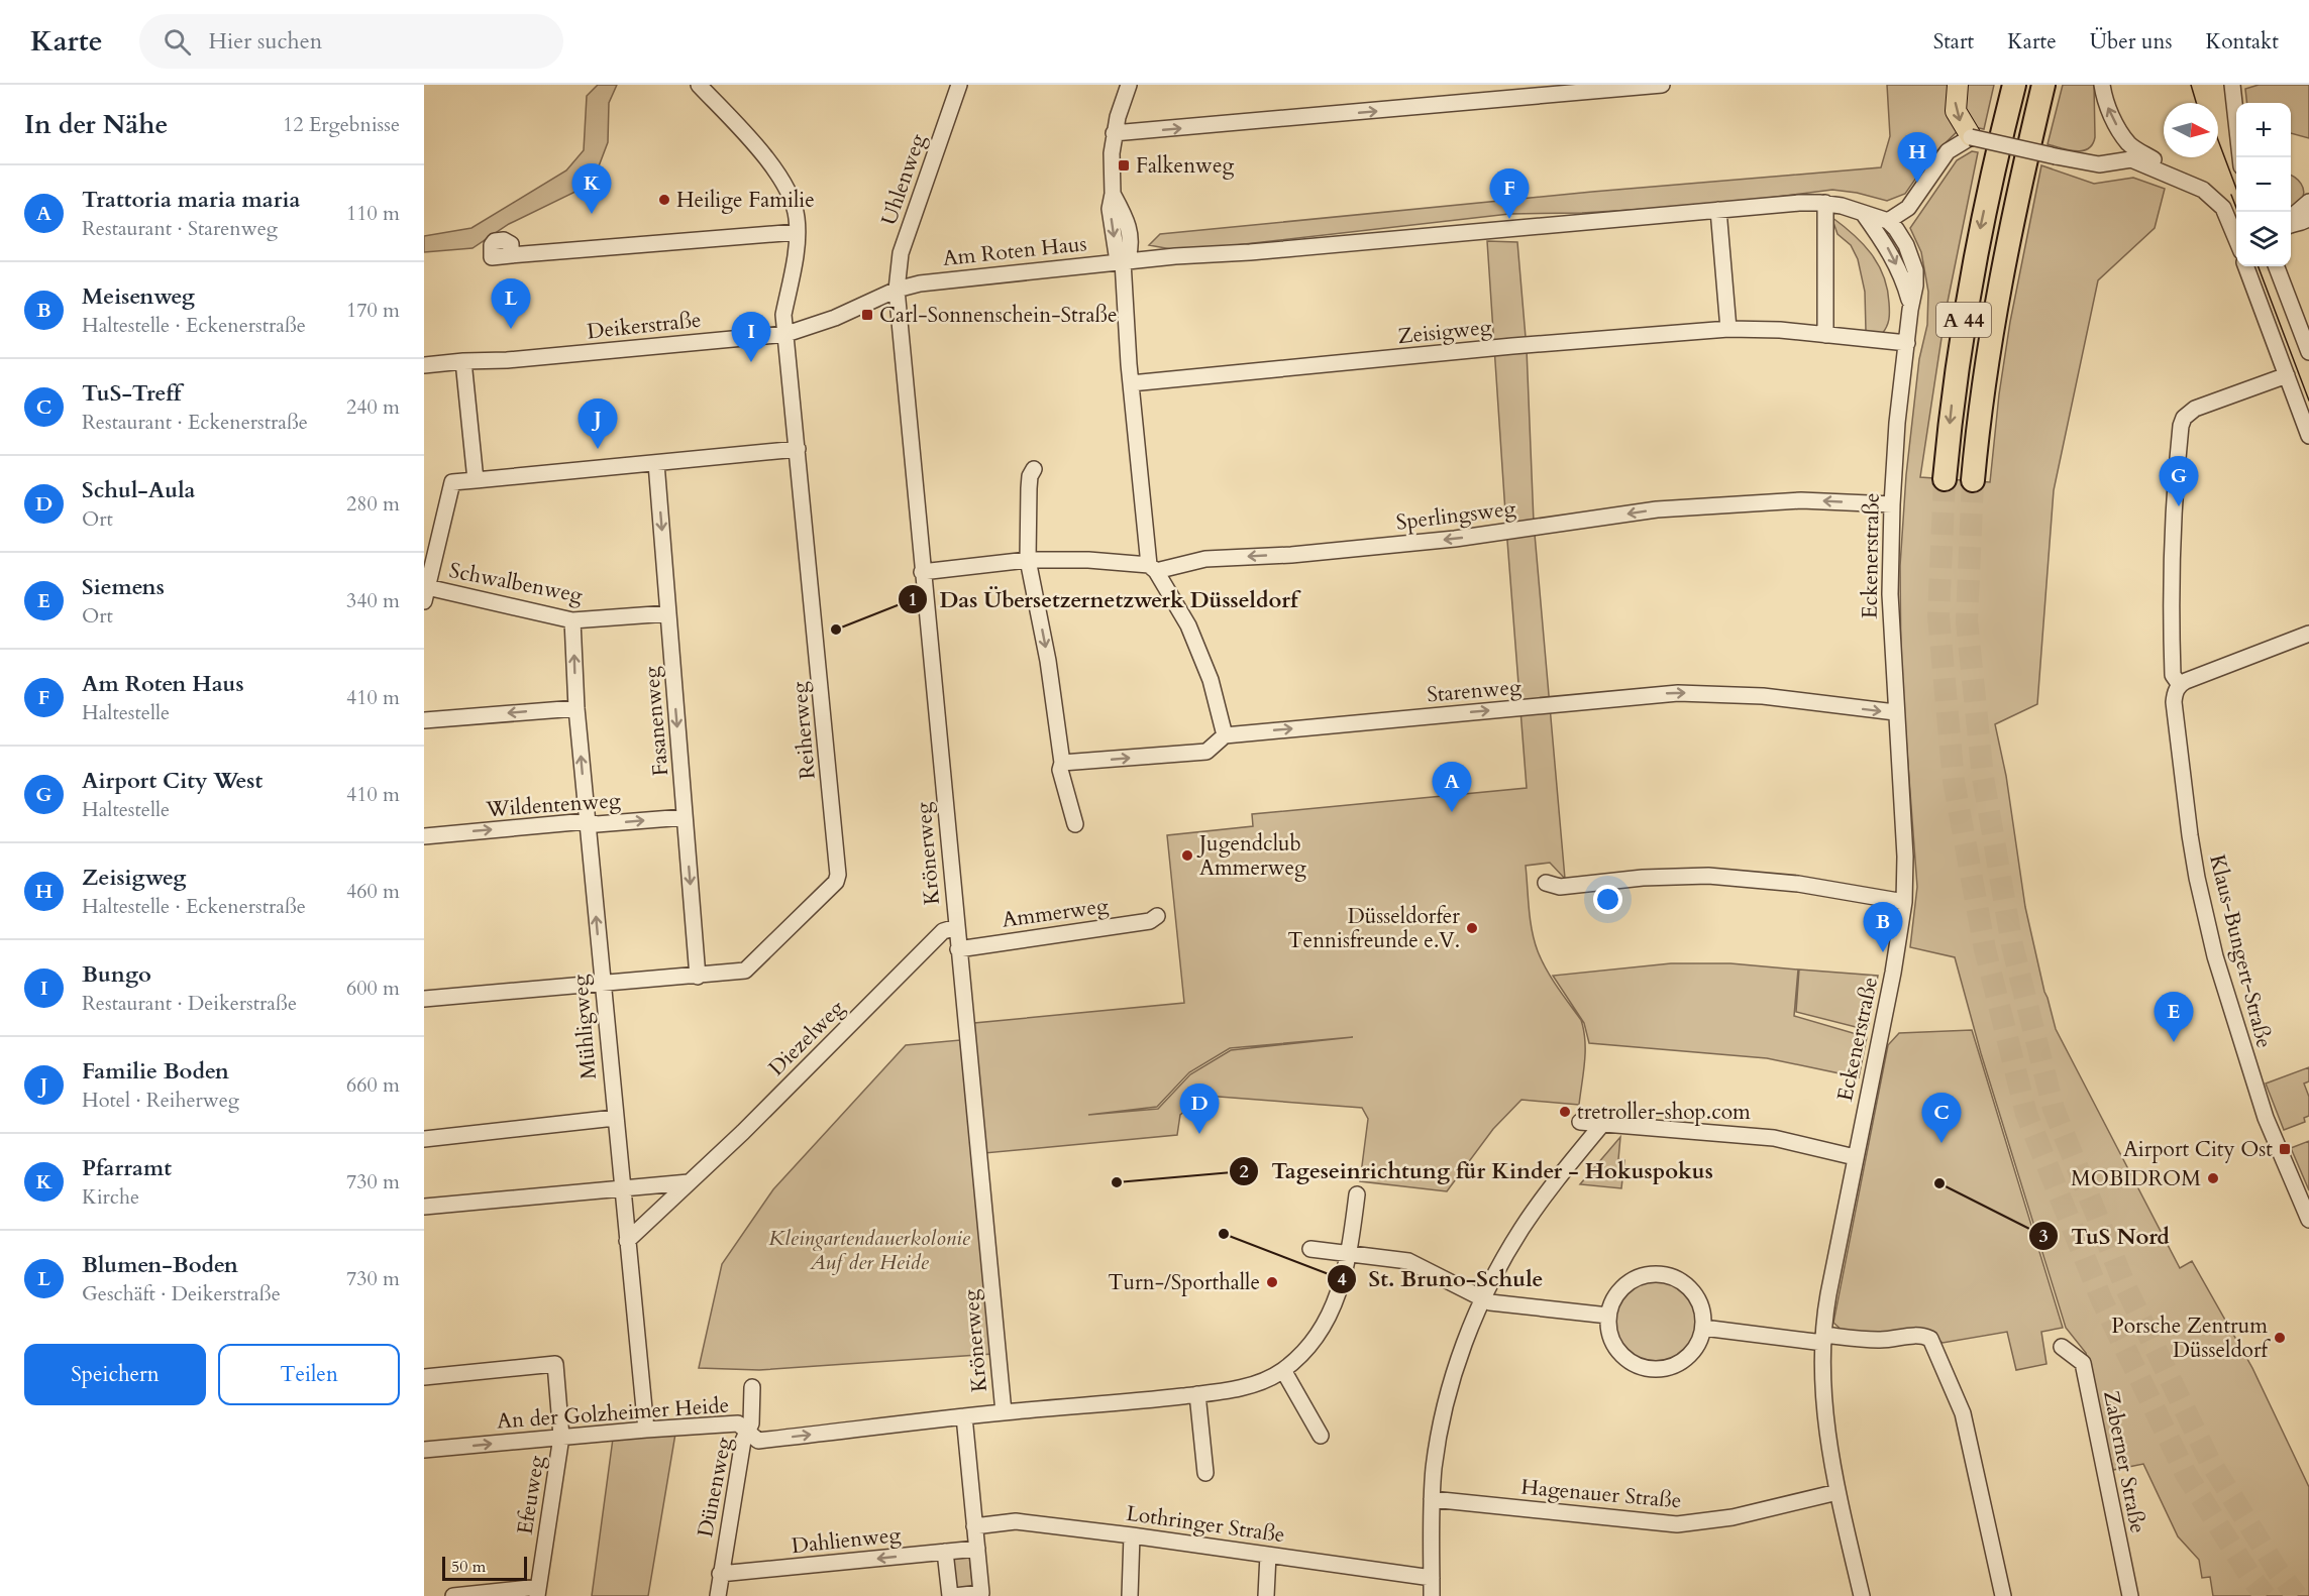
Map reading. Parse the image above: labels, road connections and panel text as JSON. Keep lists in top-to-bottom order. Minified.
{"streets":{"highway":["A 44"],"street":["Uhlenweg","Am Roten Haus","Deikerstraße","Zeisigweg","Sperlingsweg","Eckenerstraße","Schwalbenweg","Starenweg","Fasanenweg","Reiherweg","Wildentenweg","Krönerweg","Ammerweg","Klaus-Bungert-Straße","Mühligweg","Diezelweg","An der Golzheimer Heide","Zaberner Straße","Dünenweg","Hagenauer Straße","Efeuweg","Lothringer Straße","Dahlienweg"]},"crossings":[["Uhlenweg","Am Roten Haus"],["Uhlenweg","Deikerstraße"],["Uhlenweg","Krönerweg"],["Am Roten Haus","Deikerstraße"],["Am Roten Haus","Eckenerstraße"],["Am Roten Haus","Krönerweg"],["Deikerstraße","Reiherweg"],["Deikerstraße","Krönerweg"],["Zeisigweg","Eckenerstraße"],["Sperlingsweg","Eckenerstraße"],["Sperlingsweg","Krönerweg"],["Eckenerstraße","Starenweg"],["Eckenerstraße","Hagenauer Straße"],["Schwalbenweg","Fasanenweg"],["Schwalbenweg","Mühligweg"],["Fasanenweg","Reiherweg"],["Fasanenweg","Wildentenweg"],["Wildentenweg","Mühligweg"],["Krönerweg","Ammerweg"],["Krönerweg","Diezelweg"],["Krönerweg","An der Golzheimer Heide"],["Mühligweg","Diezelweg"],["Mühligweg","An der Golzheimer Heide"],["An der Golzheimer Heide","Dünenweg"],["An der Golzheimer Heide","Efeuweg"],["Dünenweg","Dahlienweg"]],"one_way":["Sperlingsweg","Starenweg","Fasanenweg","Mühligweg","Dahlienweg"],"parks":["Kleingartendauerkolonie Auf der Heide"],"places":{"transit":["Falkenweg","Carl-Sonnenschein-Straße","Airport City Ost"],"other":["Heilige Familie","Das Übersetzernetzwerk Düsseldorf","Jugendclub Ammerweg","Düsseldorfer Tennisfreunde e.V.","tretroller-shop.com","MOBIDROM","Tageseinrichtung für Kinder - Hokuspokus","TuS Nord","St. Bruno-Schule","Turn-/Sporthalle","Porsche Zentrum Düsseldorf"]},"scale_bar":"50 m","north":"right","page":{"header":"Karte","search":"Hier suchen","nav":["Start","Karte","Über uns","Kontakt"],"heading":["In der Nähe","12 Ergebnisse"],"map_buttons":["+","−"],"pins":["H","K","F","L","I","J","G","A","B","E","D","C"],"list":[{"mark":"A","name":"Trattoria maria maria","note":"Restaurant · Starenweg","value":"110 m"},{"mark":"B","name":"Meisenweg","note":"Haltestelle · Eckenerstraße","value":"170 m"},{"mark":"C","name":"TuS-Treff","note":"Restaurant · Eckenerstraße","value":"240 m"},{"mark":"D","name":"Schul-Aula","note":"Ort","value":"280 m"},{"mark":"E","name":"Siemens","note":"Ort","value":"340 m"},{"mark":"F","name":"Am Roten Haus","note":"Haltestelle","value":"410 m"},{"mark":"G","name":"Airport City West","note":"Haltestelle","value":"410 m"},{"mark":"H","name":"Zeisigweg","note":"Haltestelle · Eckenerstraße","value":"460 m"},{"mark":"I","name":"Bungo","note":"Restaurant · Deikerstraße","value":"600 m"},{"mark":"J","name":"Familie Boden","note":"Hotel · Reiherweg","value":"660 m"},{"mark":"K","name":"Pfarramt","note":"Kirche","value":"730 m"},{"mark":"L","name":"Blumen-Boden","note":"Geschäft · Deikerstraße","value":"730 m"}],"buttons":["Speichern","Teilen"],"scale":"50 m"}}
